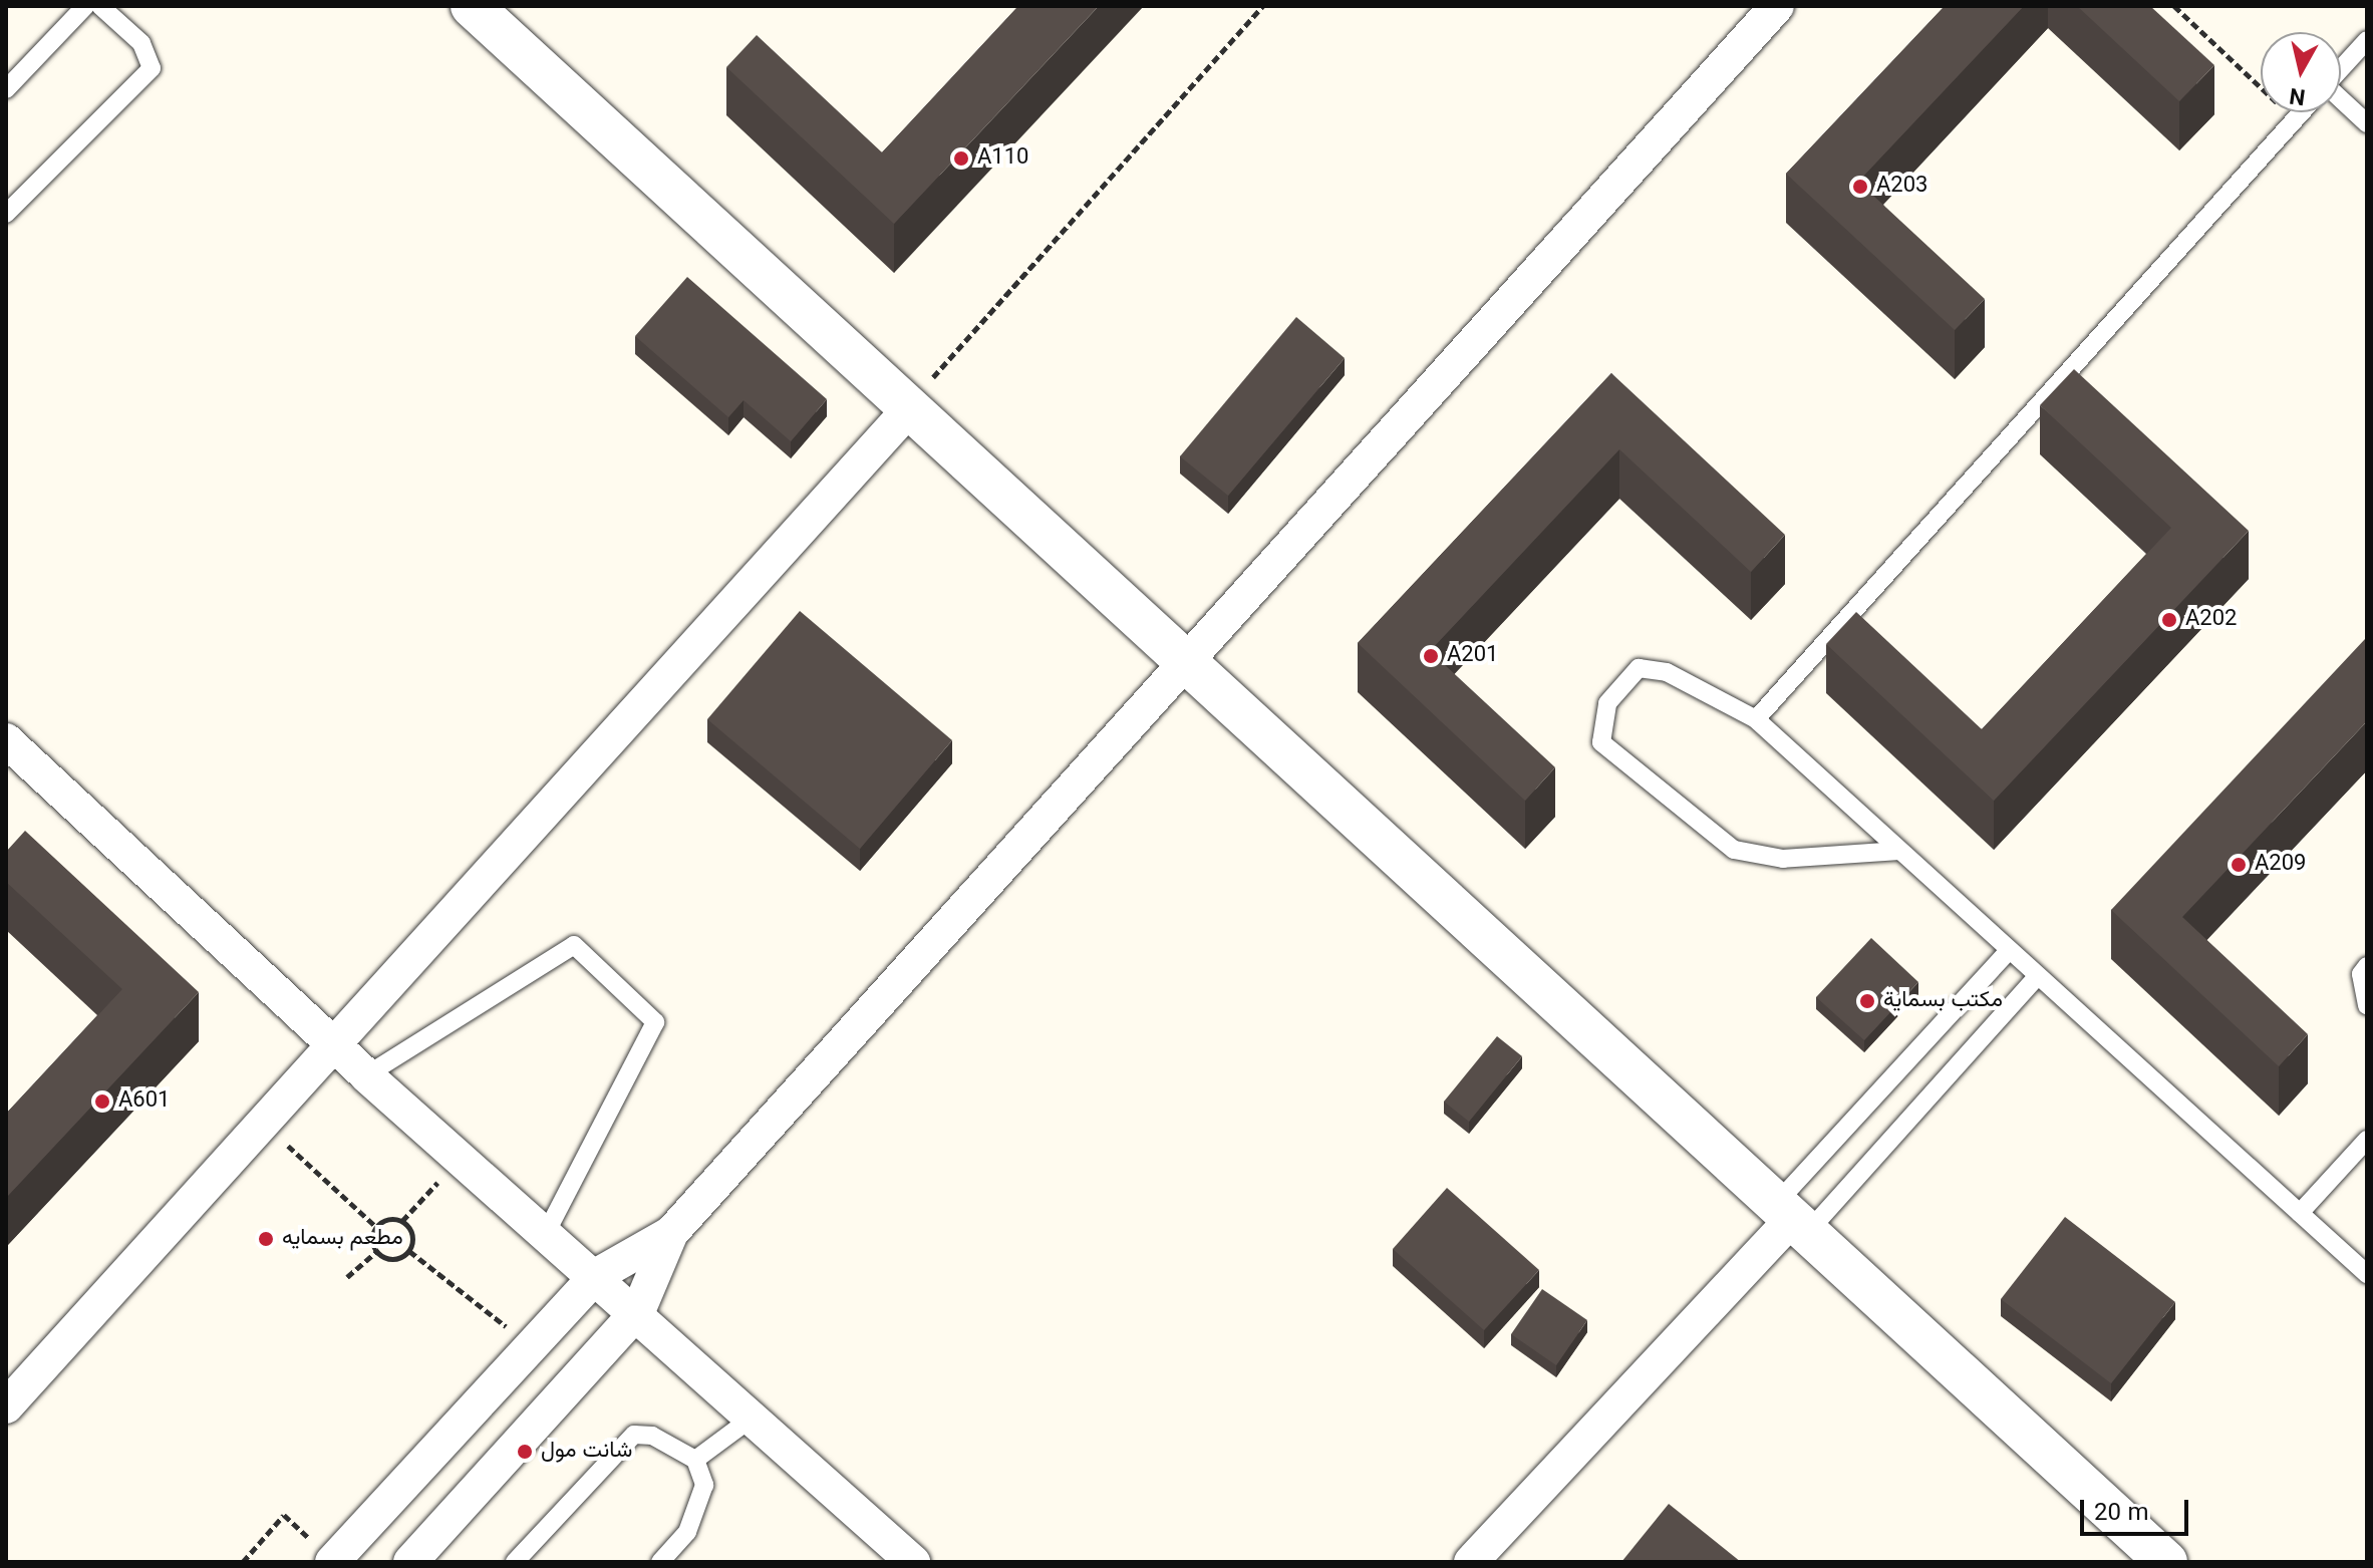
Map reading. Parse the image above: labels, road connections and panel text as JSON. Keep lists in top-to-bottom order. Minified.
{"places":["A110","A203","A202","A201","A209","مكتب بسماية","A601","مطعم بسمايه","شانت مول"],"scale_bar":"20 m","north":"bottom"}
